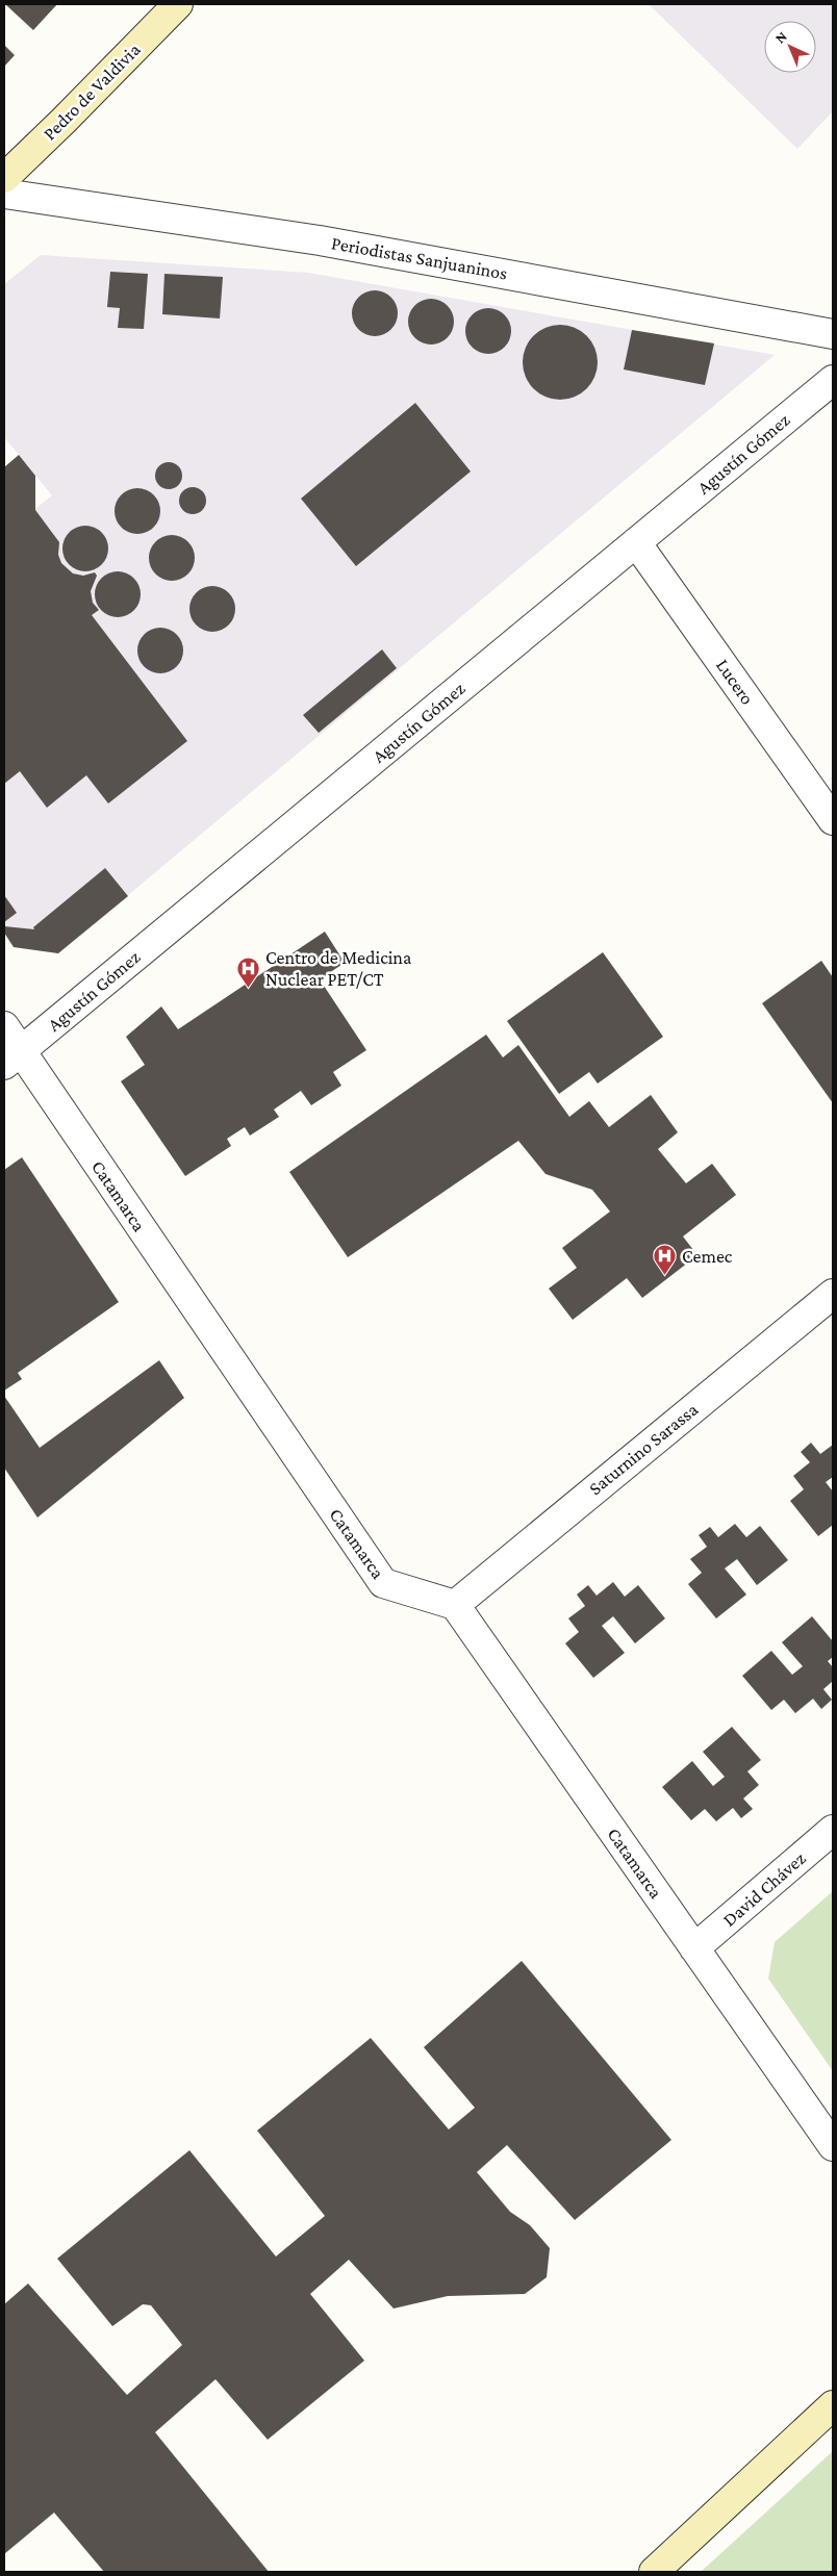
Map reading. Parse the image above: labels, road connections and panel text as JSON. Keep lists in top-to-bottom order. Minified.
{"streets":{"street":["Pedro de Valdivia","Periodistas Sanjuaninos","Agustín Gómez","Lucero","Catamarca","Saturnino Sarassa","David Chávez"]},"crossings":[["Agustín Gómez","Lucero"],["Agustín Gómez","Catamarca"],["Catamarca","Saturnino Sarassa"],["Catamarca","David Chávez"]],"places":{"hospital":["Centro de Medicina Nuclear PET/CT","Cemec"]},"north":"top left"}
